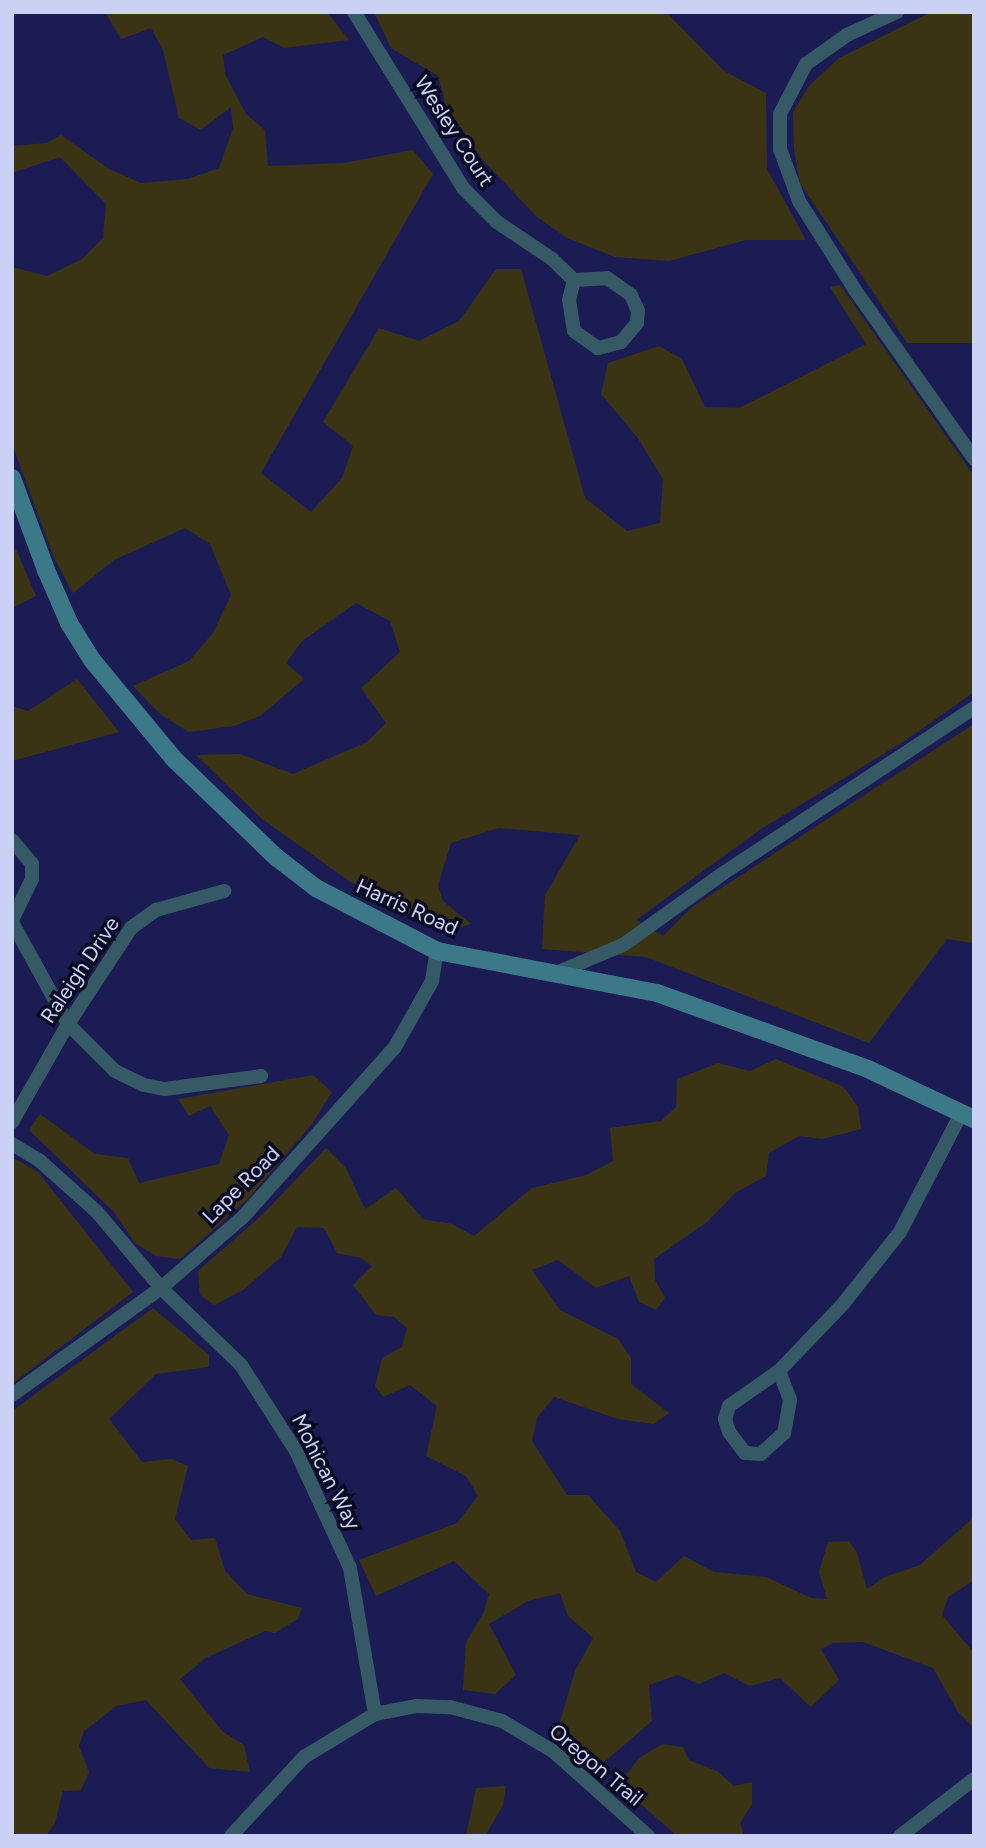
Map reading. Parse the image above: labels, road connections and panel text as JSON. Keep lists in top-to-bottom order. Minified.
{"streets":{"street":["Wesley Court","Harris Road","Raleigh Drive","Lape Road","Mohican Way","Oregon Trail"]},"crossings":[["Harris Road","Lape Road"],["Lape Road","Mohican Way"],["Mohican Way","Oregon Trail"]]}
